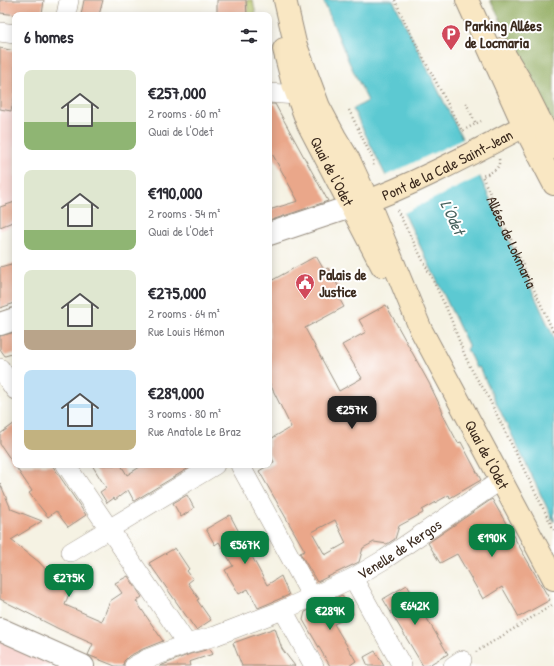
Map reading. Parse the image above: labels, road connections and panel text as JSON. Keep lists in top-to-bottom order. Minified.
{"streets":{"main road":["Pont de la Cale Saint-Jean","Quai de l'Odet"],"street":["Venelle de Kergos"],"path":["Allées de Lokmaria"]},"crossings":[["Pont de la Cale Saint-Jean","Quai de l'Odet"],["Quai de l'Odet","Venelle de Kergos"]],"water":["L'Odet"],"places":{"parking":["Parking Allées de Locmaria"],"public building":["Palais de Justice"]},"page":{"heading":"6 homes","list":[{"name":"€257,000","note":"2 rooms · 60 m² · Quai de l'Odet"},{"name":"€190,000","note":"2 rooms · 54 m² · Quai de l'Odet"},{"name":"€275,000","note":"2 rooms · 64 m² · Rue Louis Hémon"},{"name":"€289,000","note":"3 rooms · 80 m² · Rue Anatole Le Braz"}],"price":["€257K","€190K","€567K","€275K","€642K","€289K"]}}
